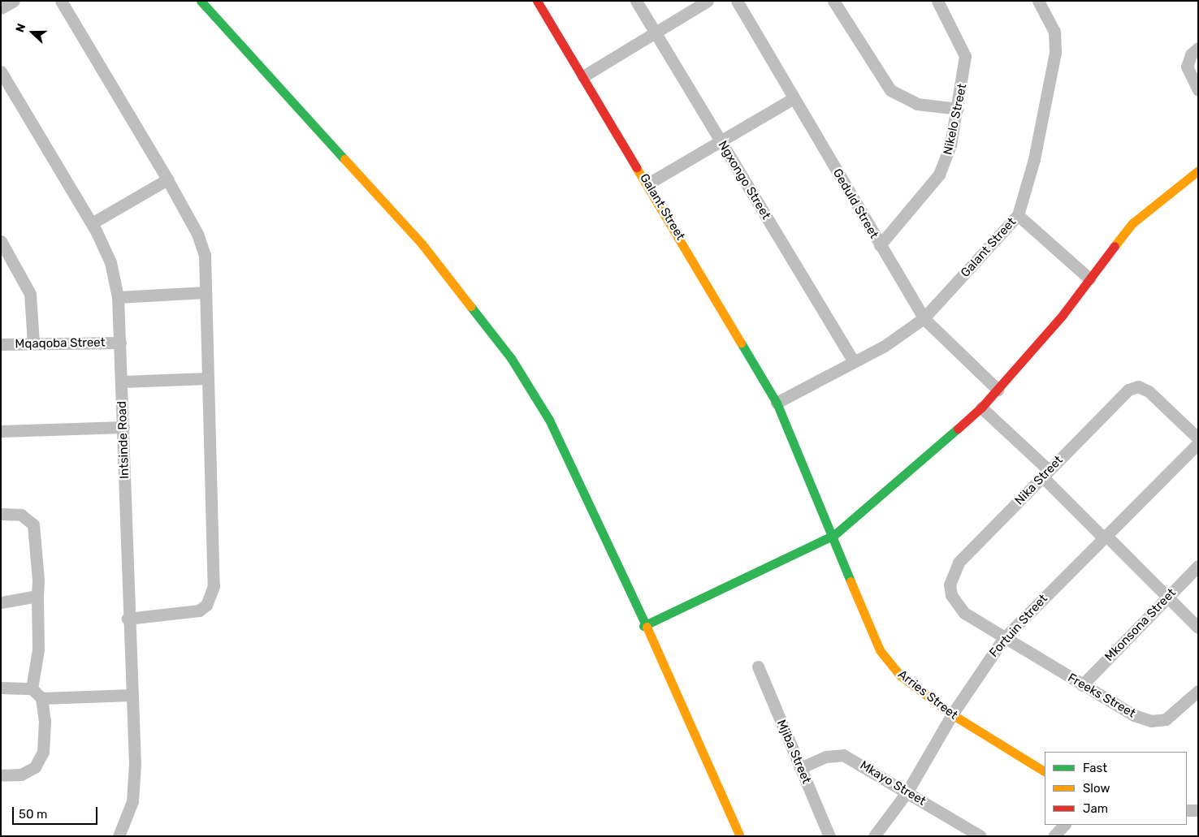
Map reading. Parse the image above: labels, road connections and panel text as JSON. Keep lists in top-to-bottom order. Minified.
{"streets":{"street":["Nikelo Street","Ngxongo Street","Geduld Street","Galant Street","Mqaqoba Street","Intsinde Road","Nika Street","Mkonsona Street","Fortuin Street","Arries Street","Freeks Street","Mjiba Street","Mkayo Street"]},"crossings":[["Nikelo Street","Geduld Street"],["Ngxongo Street","Galant Street"],["Geduld Street","Galant Street"],["Galant Street","Arries Street"],["Mqaqoba Street","Intsinde Road"],["Nika Street","Fortuin Street"],["Nika Street","Freeks Street"],["Mkonsona Street","Freeks Street"],["Fortuin Street","Arries Street"],["Fortuin Street","Freeks Street"],["Fortuin Street","Mkayo Street"],["Mjiba Street","Mkayo Street"]],"legend":["Fast","Slow","Jam"],"scale_bar":"50 m","north":"left"}
